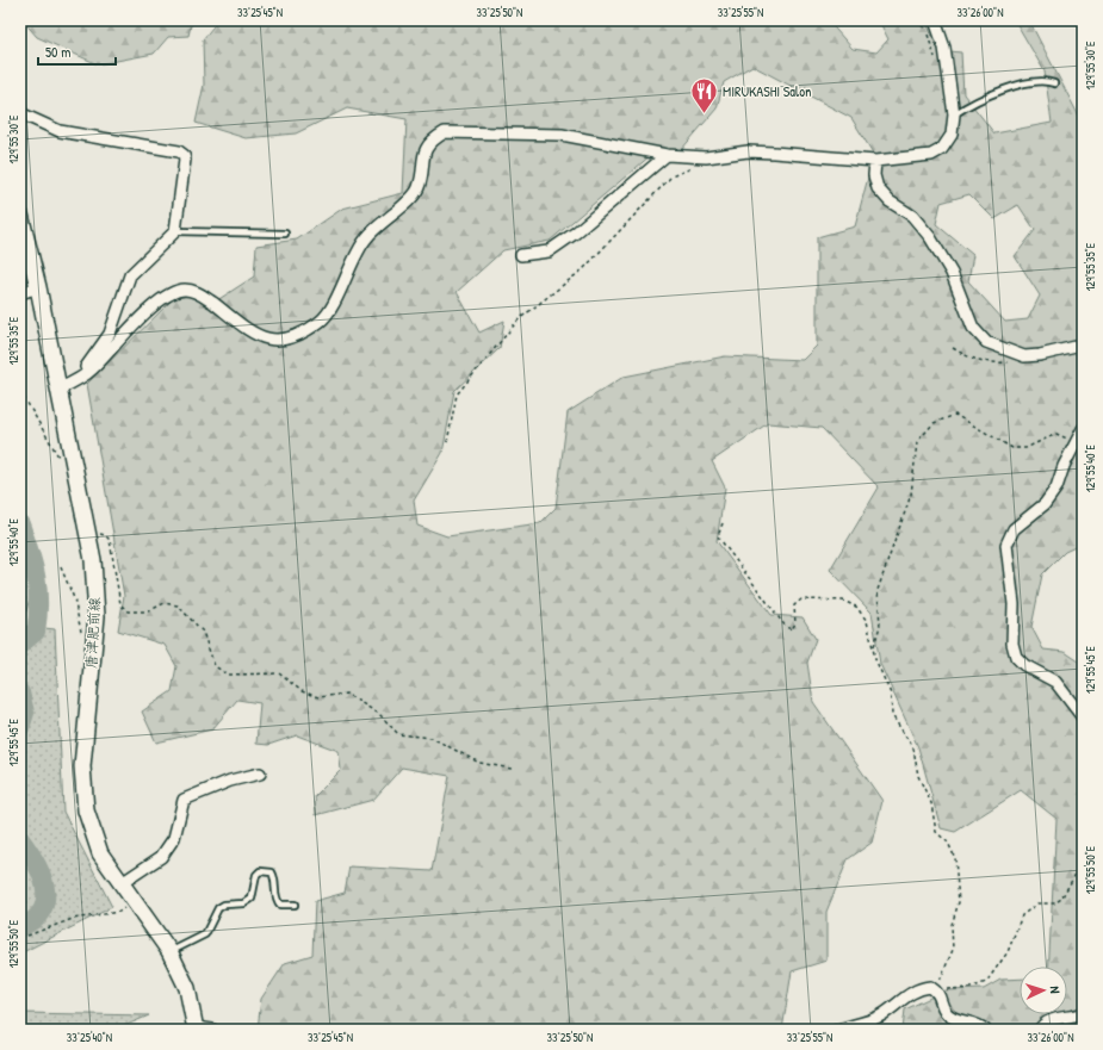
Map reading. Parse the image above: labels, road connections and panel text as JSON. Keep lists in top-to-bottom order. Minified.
{"streets":{"main road":["唐津肥前線"]},"places":{"restaurant":["MIRUKASHI Salon"]},"scale_bar":"50 m","north":"right","coordinates":["33°25'45\"N","33°25'50\"N","33°25'55\"N","33°26'00\"N","129°55'30\"E","129°55'35\"E","129°55'40\"E","129°55'45\"E","129°55'50\"E","33°25'40\"N"]}
